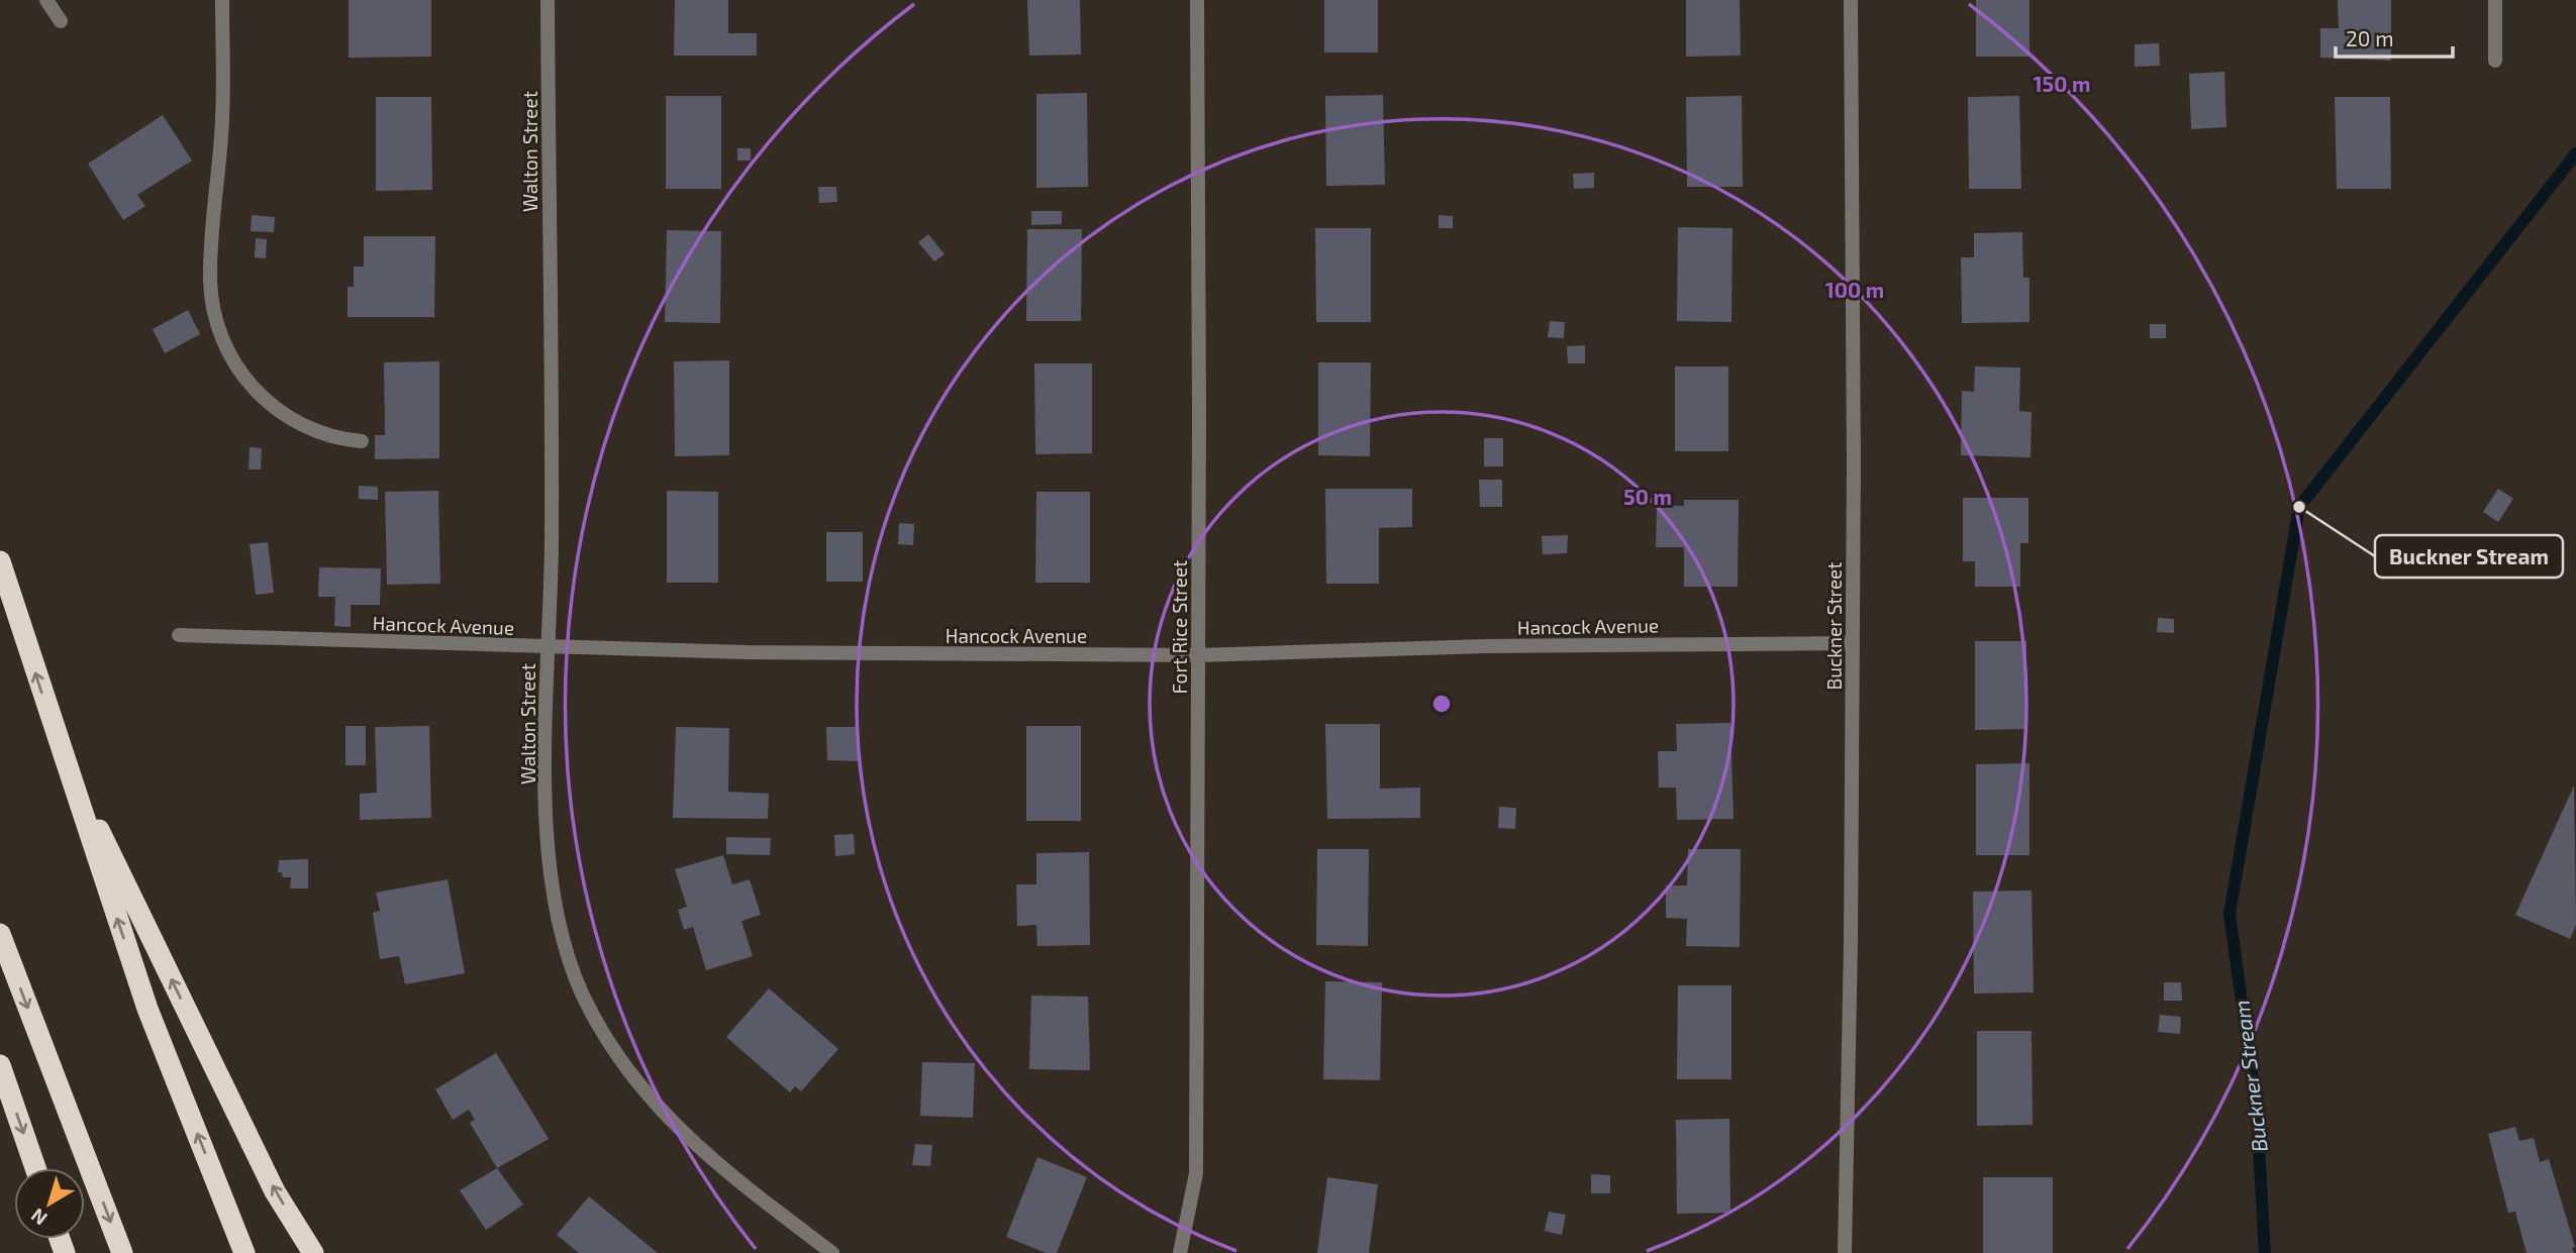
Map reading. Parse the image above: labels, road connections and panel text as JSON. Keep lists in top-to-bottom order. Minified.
{"streets":{"street":["Walton Street","Hancock Avenue","Buckner Street","Fort Rice Street"]},"crossings":[["Walton Street","Hancock Avenue"],["Hancock Avenue","Buckner Street"],["Hancock Avenue","Fort Rice Street"]],"water":["Buckner Stream"],"places":["Buckner Stream"],"scale_bar":"20 m","north":"bottom left","rings":["150 m","100 m","50 m"]}
